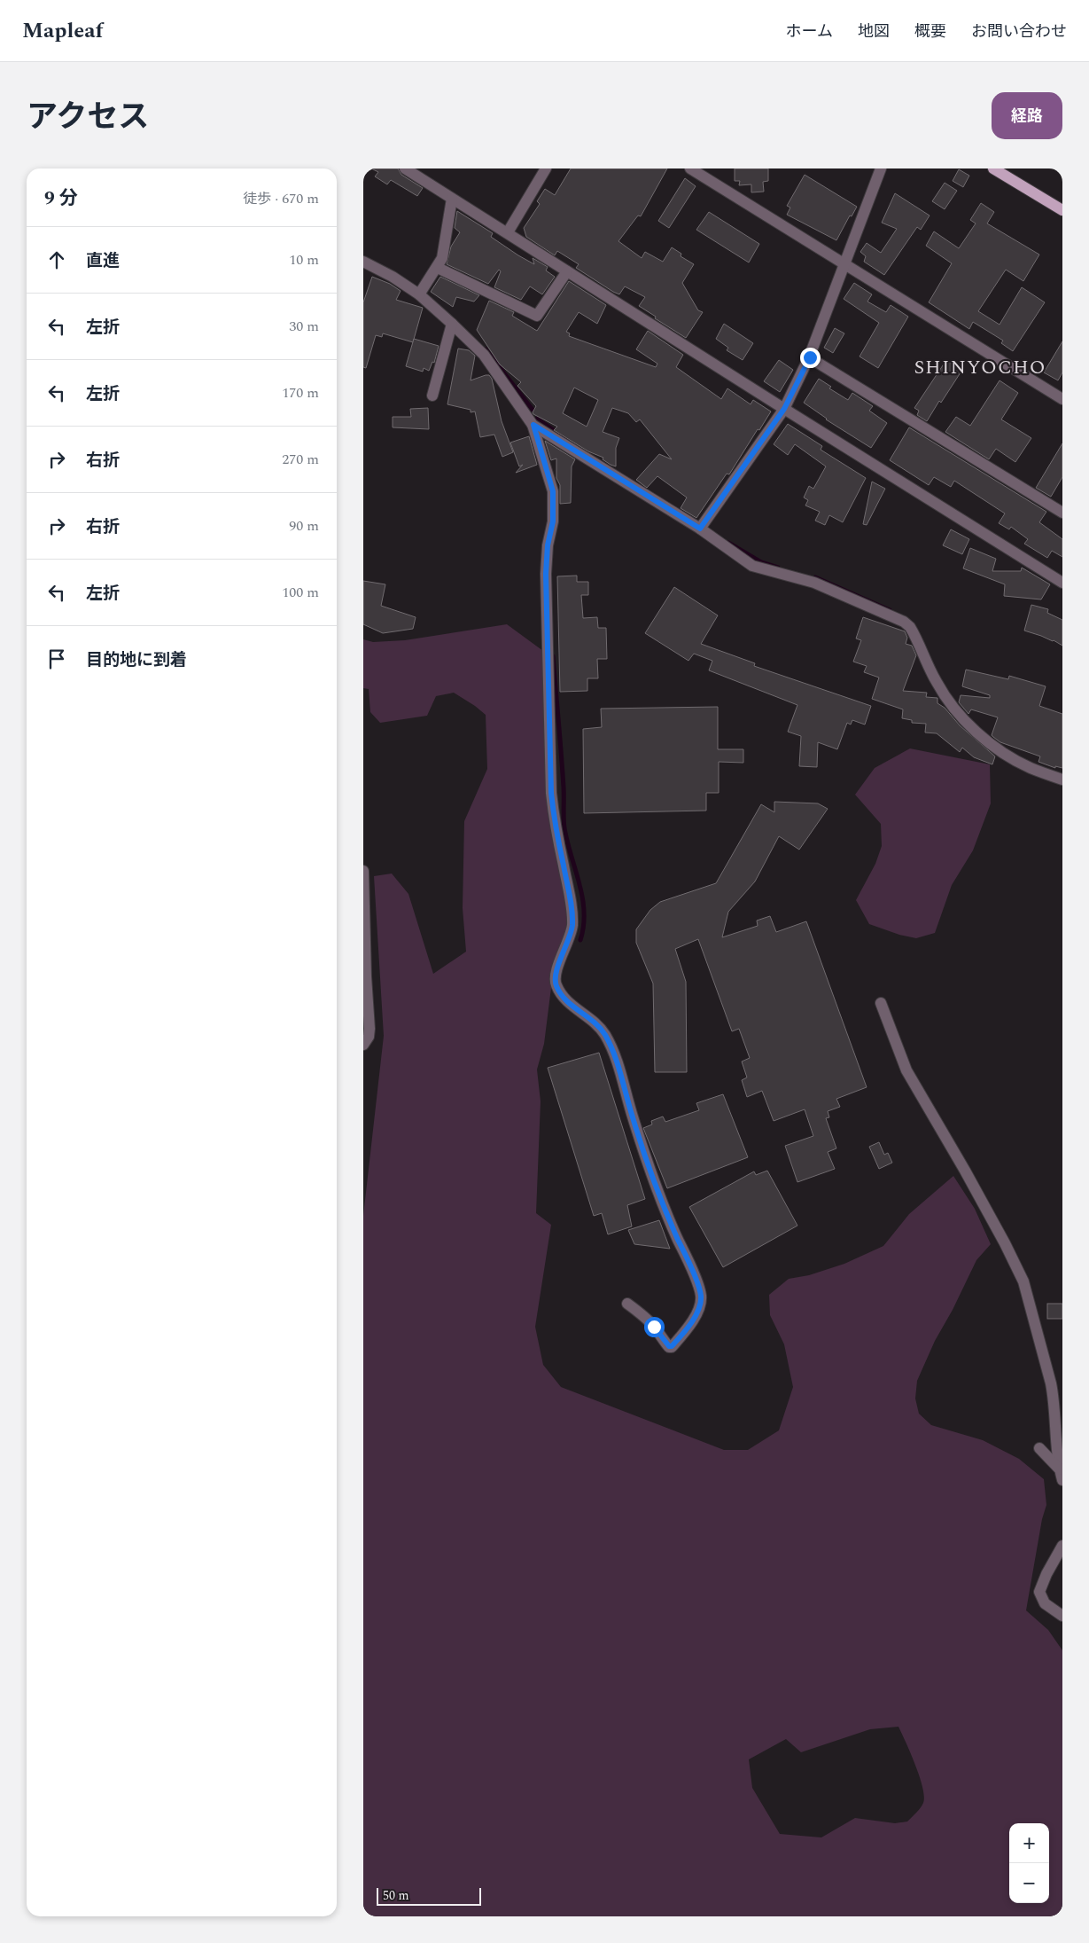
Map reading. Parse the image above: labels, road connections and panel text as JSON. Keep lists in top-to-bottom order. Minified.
{"districts":["SHINYOCHO"],"scale_bar":"50 m","page":{"header":"Mapleaf","nav":["ホーム","地図","概要","お問い合わせ"],"title":"アクセス","buttons":"経路","heading":["9 分","徒歩 · 670 m"],"list":[["直進","10 m"],["左折","30 m"],["左折","170 m"],["右折","270 m"],["右折","90 m"],["左折","100 m"],"目的地に到着"],"map_buttons":["+","−"],"scale":"50 m"}}
